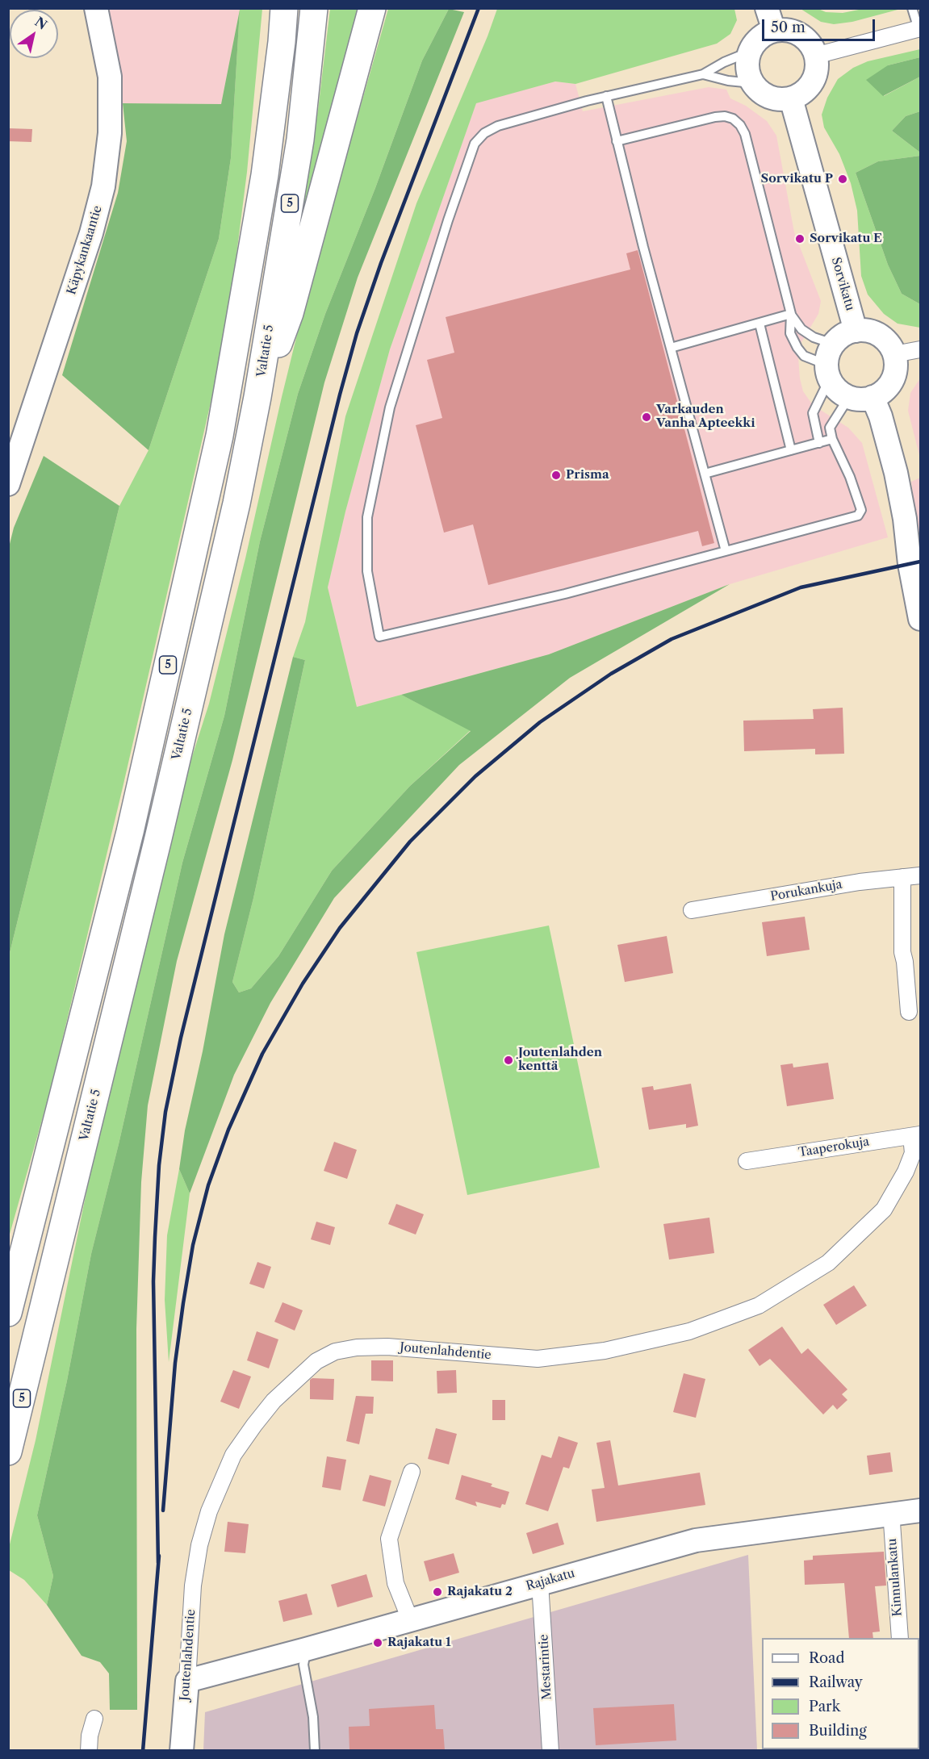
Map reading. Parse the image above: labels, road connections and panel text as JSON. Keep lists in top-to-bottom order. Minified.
{"streets":{"highway":["5","Valtatie 5"],"street":["Käpykankaantie","Sorvikatu","Porukankuja","Taaperokuja","Joutenlahdentie","Kinnulankatu","Rajakatu","Mestarintie"]},"crossings":[["Taaperokuja","Joutenlahdentie"],["Joutenlahdentie","Rajakatu"],["Kinnulankatu","Rajakatu"],["Rajakatu","Mestarintie"]],"places":["Sorvikatu P","Sorvikatu E","Varkauden Vanha Apteekki","Prisma","Joutenlahden kenttä","Rajakatu 2","Rajakatu 1"],"legend":["Road","Railway","Park","Building"],"scale_bar":"50 m","north":"top right"}
